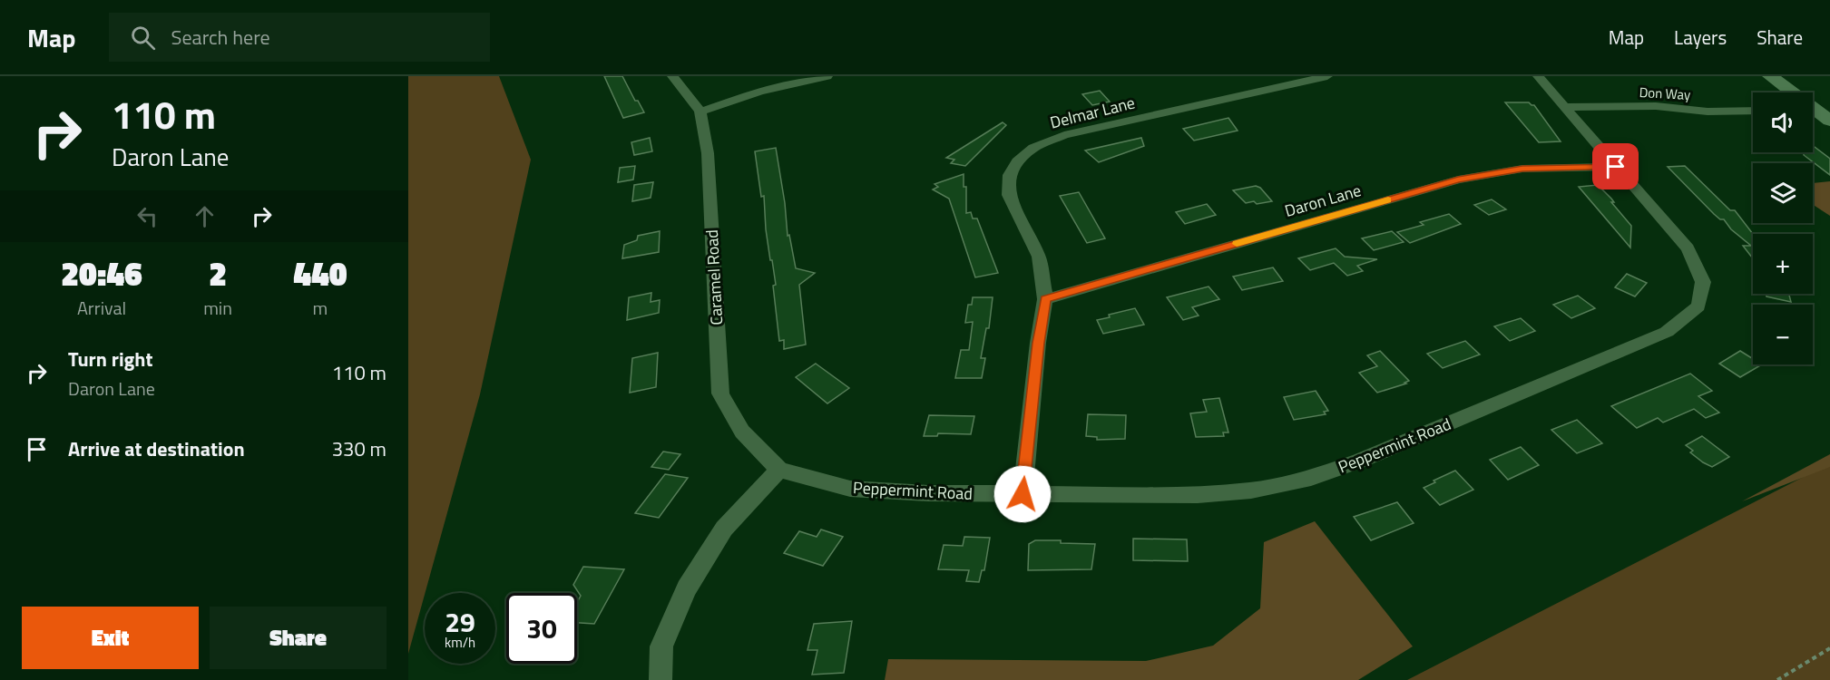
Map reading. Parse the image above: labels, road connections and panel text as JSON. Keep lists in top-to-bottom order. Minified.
{"streets":{"street":["Don Way","Delmar Lane","Daron Lane","Caramel Road","Peppermint Road"]},"crossings":[["Don Way","Peppermint Road"],["Delmar Lane","Daron Lane"],["Delmar Lane","Peppermint Road"],["Daron Lane","Peppermint Road"],["Caramel Road","Peppermint Road"]],"page":{"header":"Map","search":"Search here","nav":["Map","Layers","Share"],"turn":["110 m","Daron Lane"],"map_buttons":["+","−"],"eta":["20:46","Arrival","2","min","440","m"],"list":[{"name":"Turn right","note":"Daron Lane","value":"110 m"},{"name":"Arrive at destination","value":"330 m"}],"speed":"29 km/h","limit":"30","buttons":["Exit","Share"]}}
